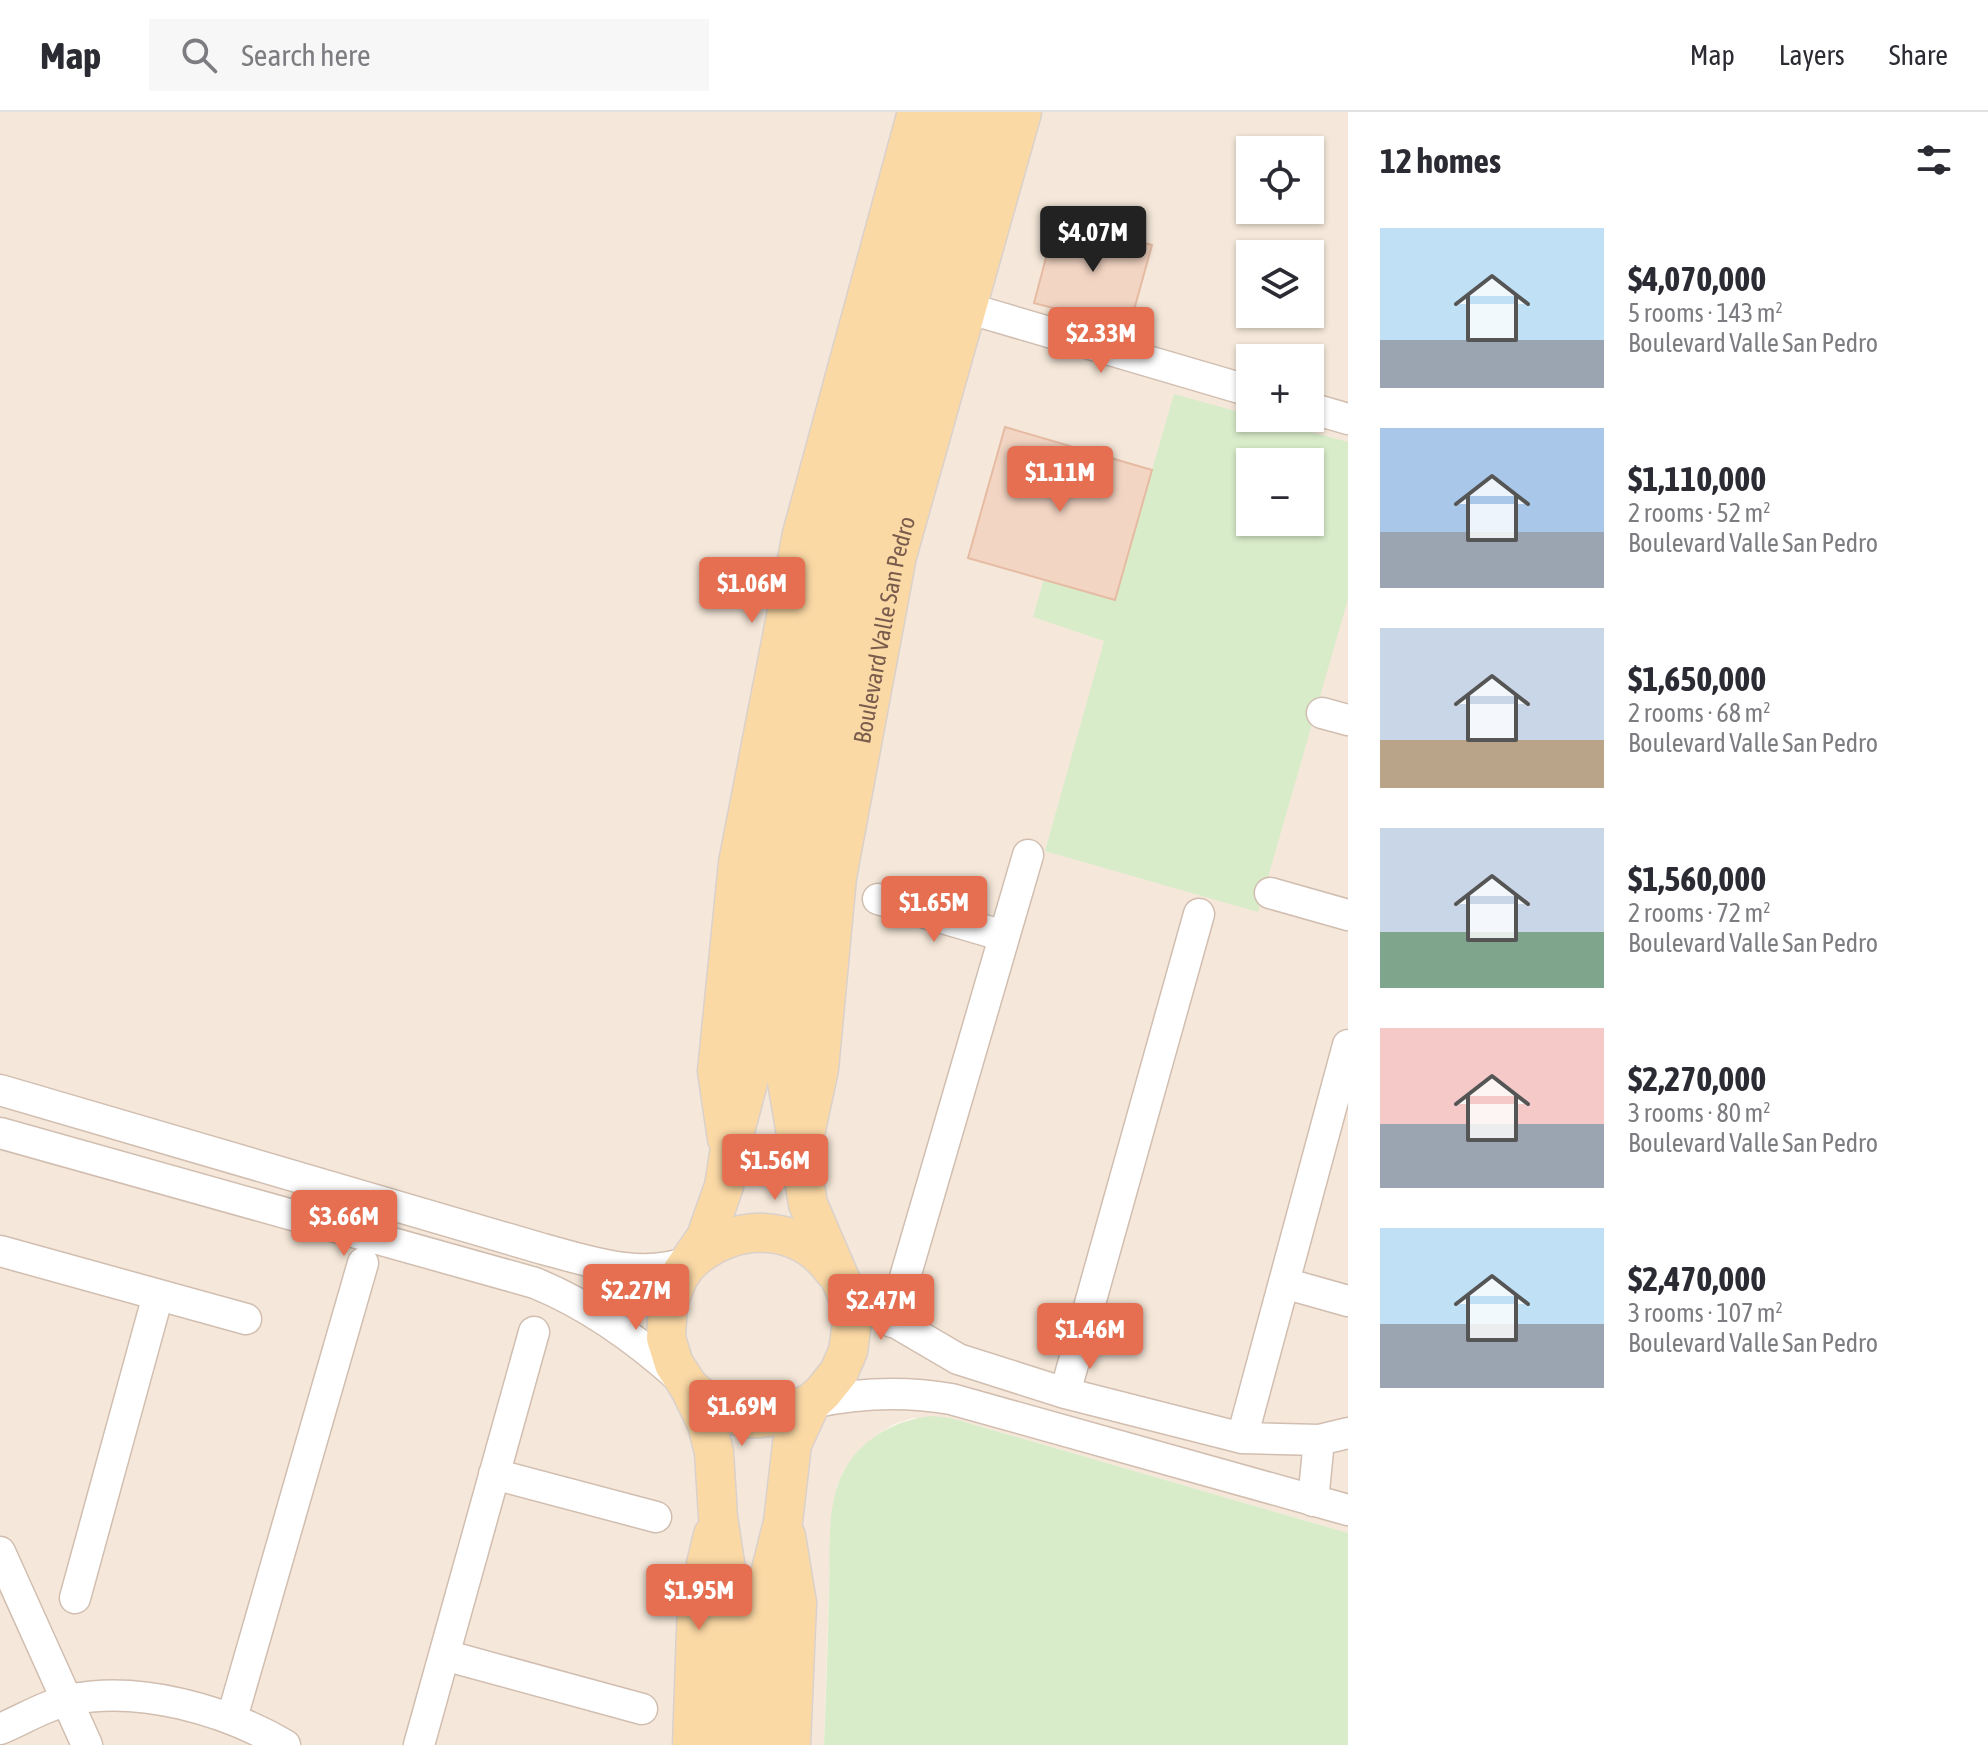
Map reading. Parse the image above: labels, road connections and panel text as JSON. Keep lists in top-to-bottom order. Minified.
{"streets":{"main road":["Boulevard Valle San Pedro"]},"page":{"header":"Map","search":"Search here","nav":["Map","Layers","Share"],"heading":"12 homes","map_buttons":["+","−"],"price":["$4.07M","$2.33M","$1.11M","$1.06M","$1.65M","$1.56M","$3.66M","$2.27M","$2.47M","$1.46M","$1.69M","$1.95M"],"list":[{"name":"$4,070,000","note":"5 rooms · 143 m² · Boulevard Valle San Pedro"},{"name":"$1,110,000","note":"2 rooms · 52 m² · Boulevard Valle San Pedro"},{"name":"$1,650,000","note":"2 rooms · 68 m² · Boulevard Valle San Pedro"},{"name":"$1,560,000","note":"2 rooms · 72 m² · Boulevard Valle San Pedro"},{"name":"$2,270,000","note":"3 rooms · 80 m² · Boulevard Valle San Pedro"},{"name":"$2,470,000","note":"3 rooms · 107 m² · Boulevard Valle San Pedro"}]}}
